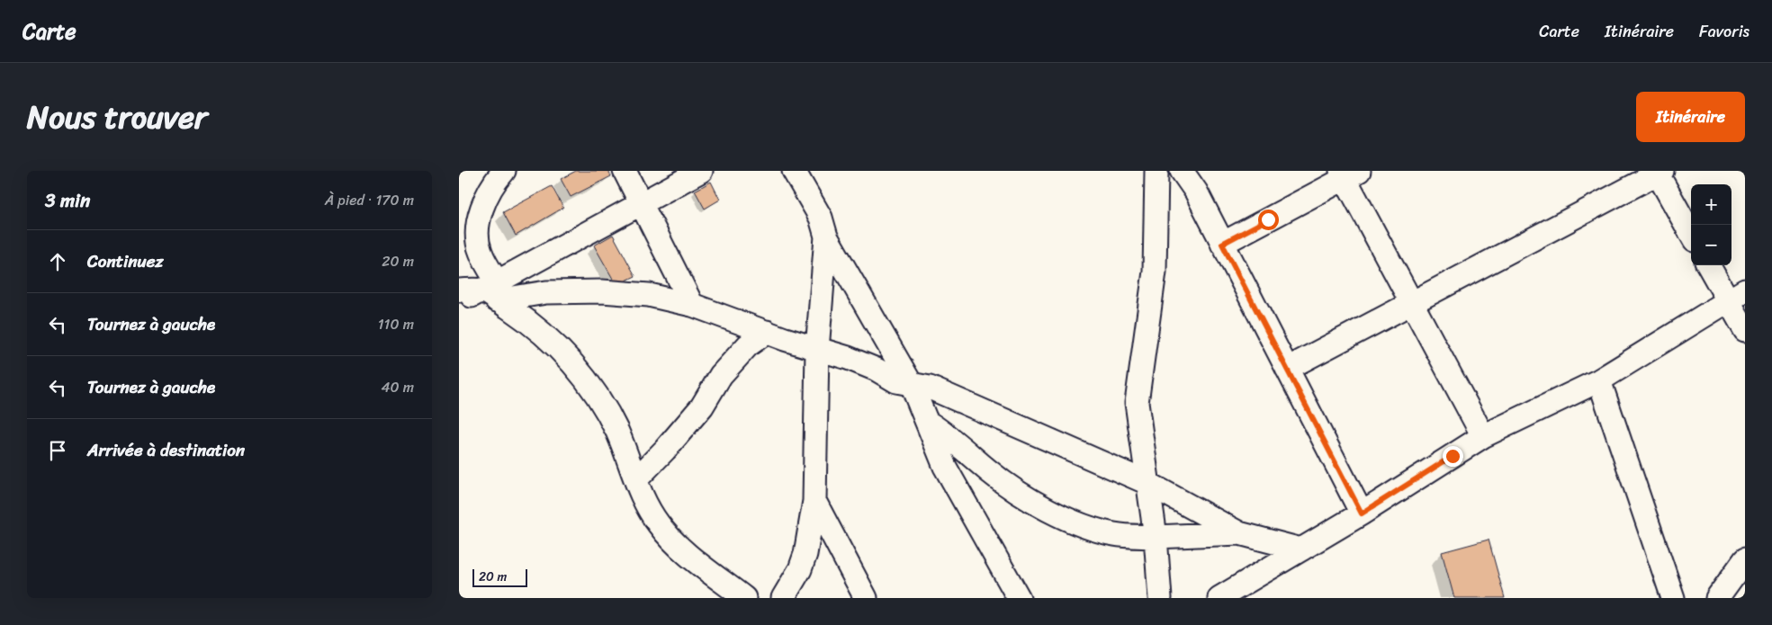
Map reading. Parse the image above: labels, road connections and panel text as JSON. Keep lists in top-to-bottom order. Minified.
{"scale_bar":"20 m","page":{"header":"Carte","nav":["Carte","Itinéraire","Favoris"],"title":"Nous trouver","buttons":"Itinéraire","heading":["3 min","À pied · 170 m"],"map_buttons":["+","−"],"list":[["Continuez","20 m"],["Tournez à gauche","110 m"],["Tournez à gauche","40 m"],"Arrivée à destination"],"scale":"20 m"}}
